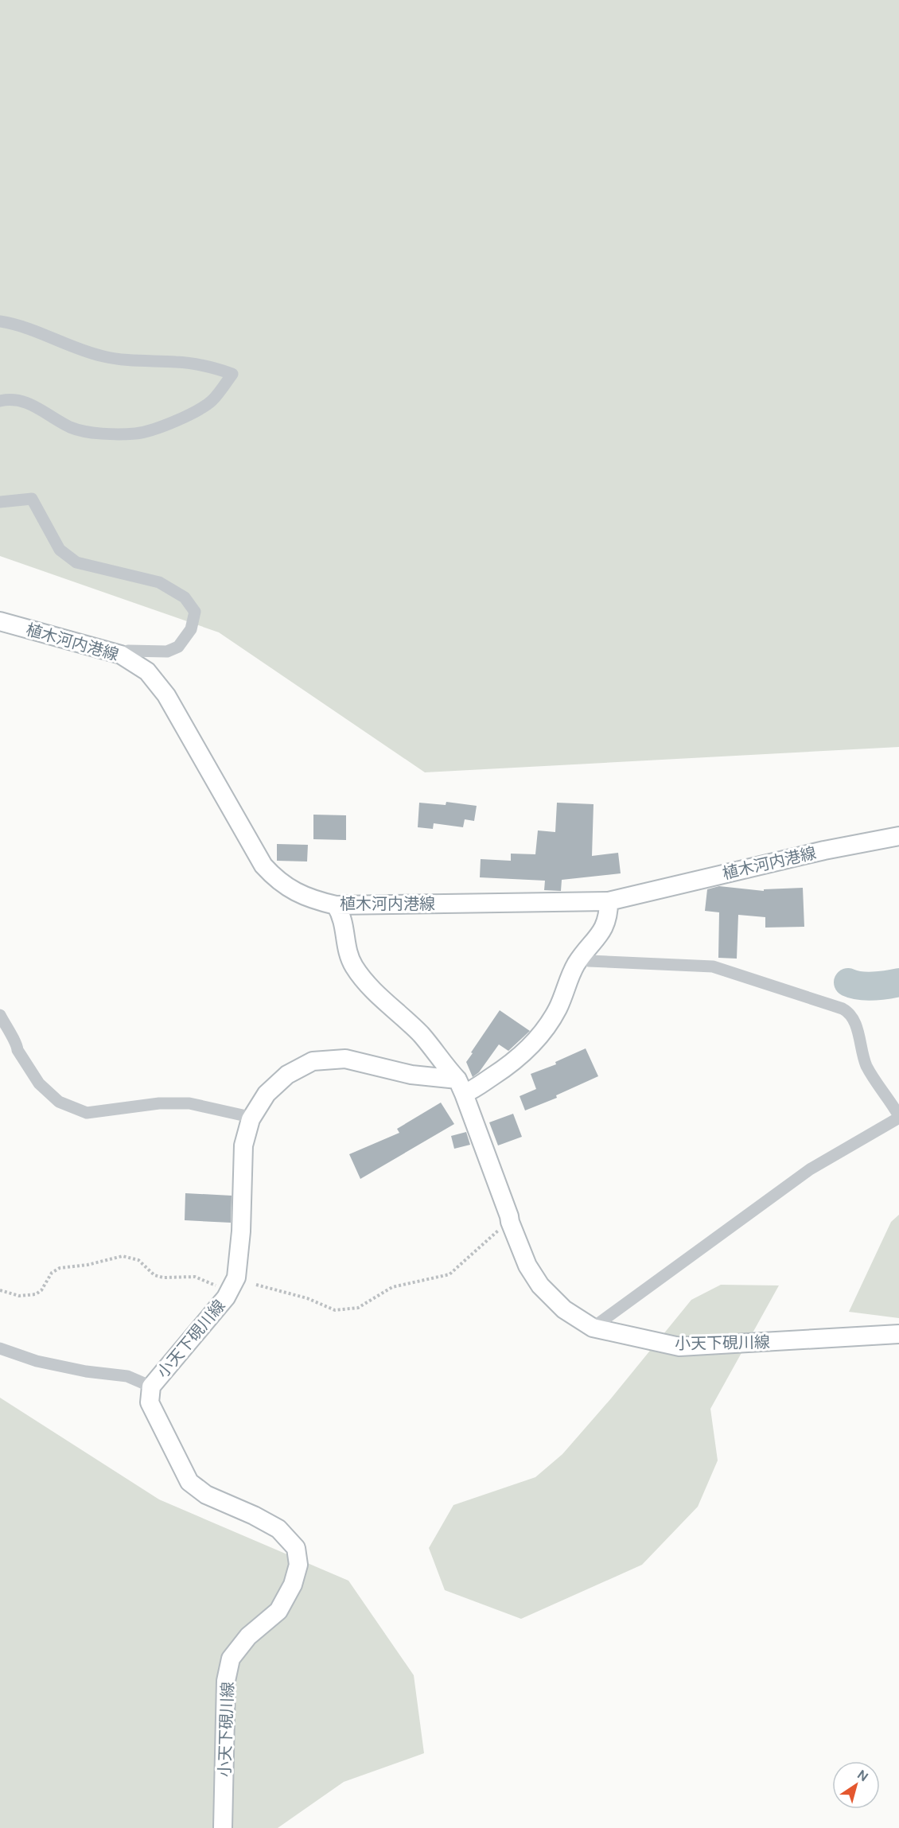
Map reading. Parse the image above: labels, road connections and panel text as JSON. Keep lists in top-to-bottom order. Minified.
{"streets":{"main road":["植木河内港線","小天下硯川線"]},"north":"top right"}
